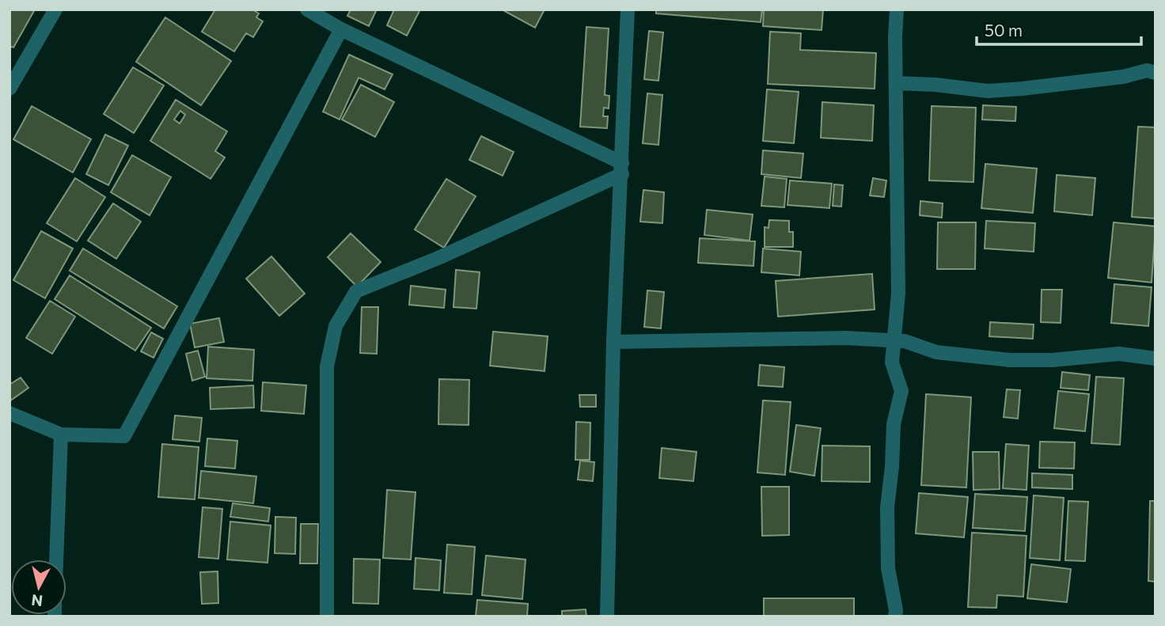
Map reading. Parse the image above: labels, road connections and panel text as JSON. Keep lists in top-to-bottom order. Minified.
{"scale_bar":"50 m","north":"bottom"}
